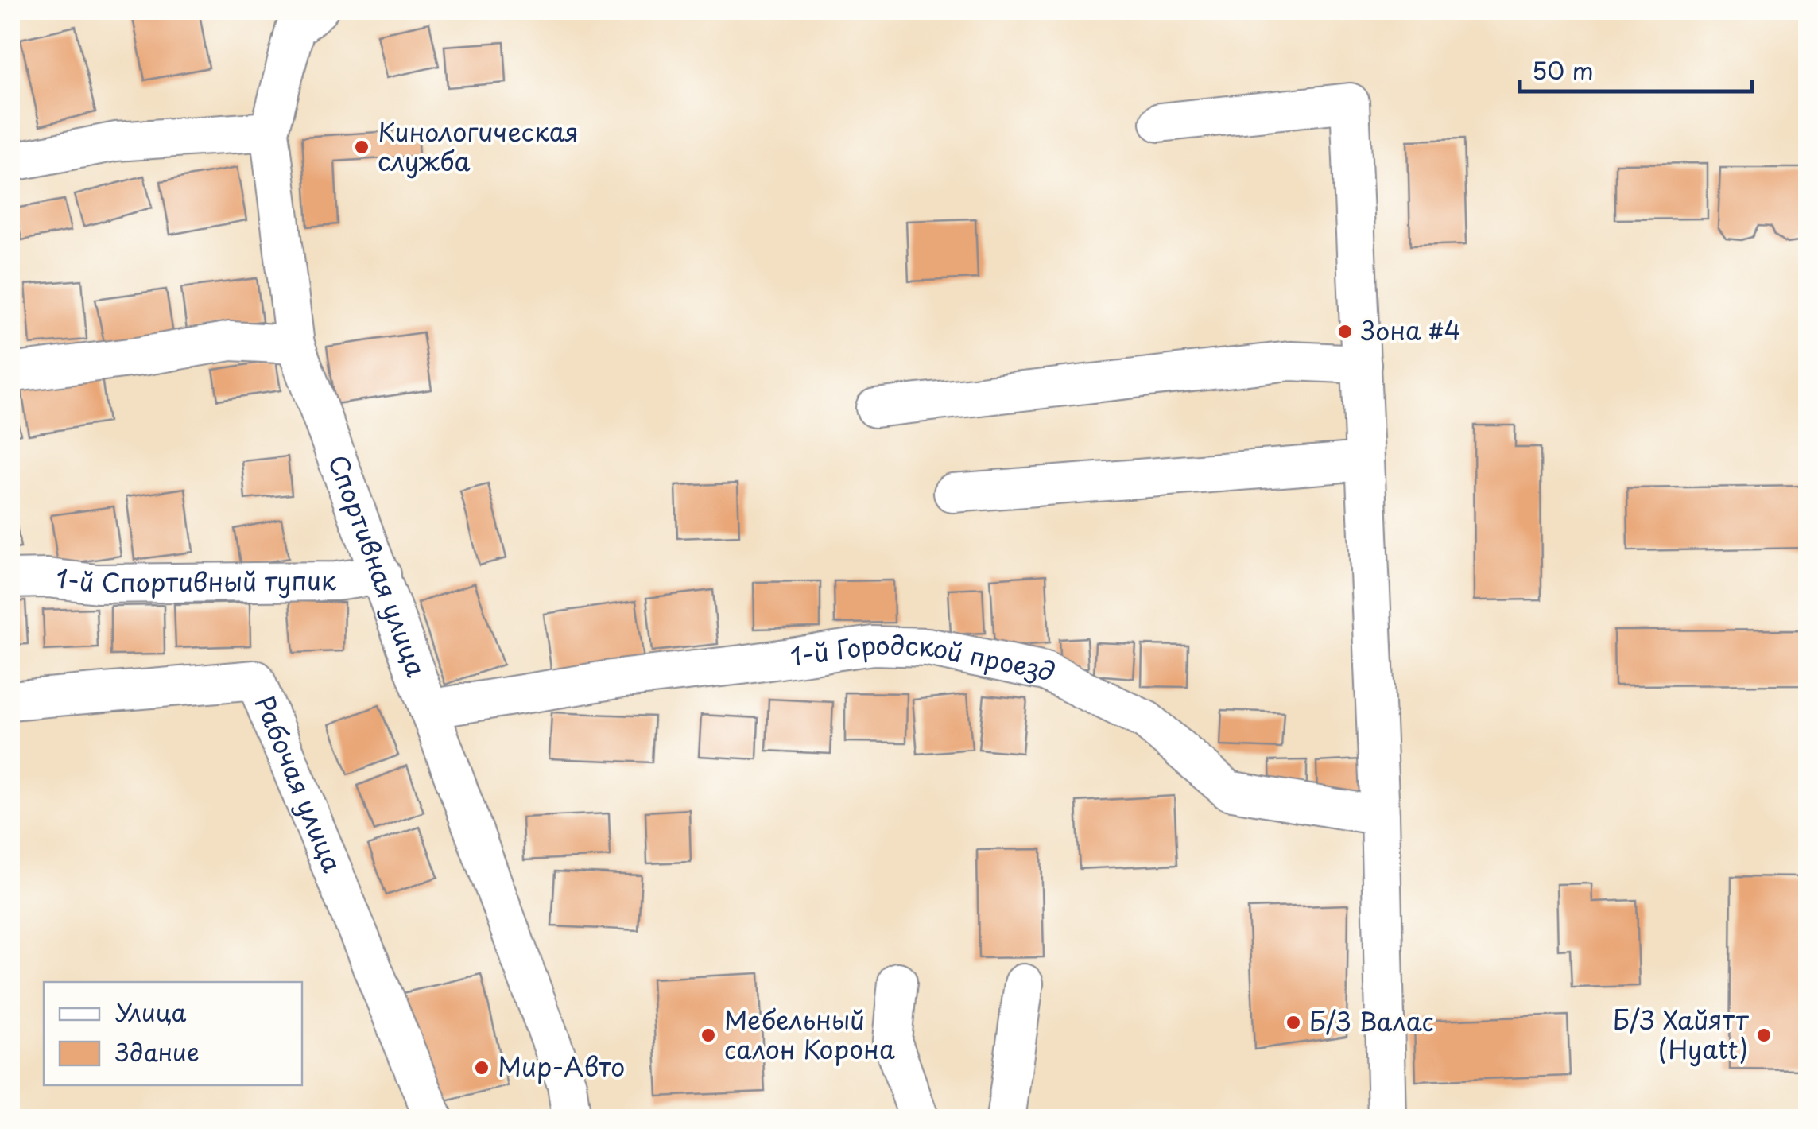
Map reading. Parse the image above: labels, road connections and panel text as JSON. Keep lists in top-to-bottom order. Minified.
{"streets":{"street":["Спортивная улица","1-й Спортивный тупик","1-й Городской проезд","Рабочая улица"]},"crossings":[["Спортивная улица","1-й Спортивный тупик"],["Спортивная улица","1-й Городской проезд"]],"places":["Кинологическая служба","Зона #4","Б/З Валас","Мебельный салон Корона","Б/З Хайятт (Hyatt)","Мир-Авто"],"legend":["Улица","Здание"],"scale_bar":"50 m"}
